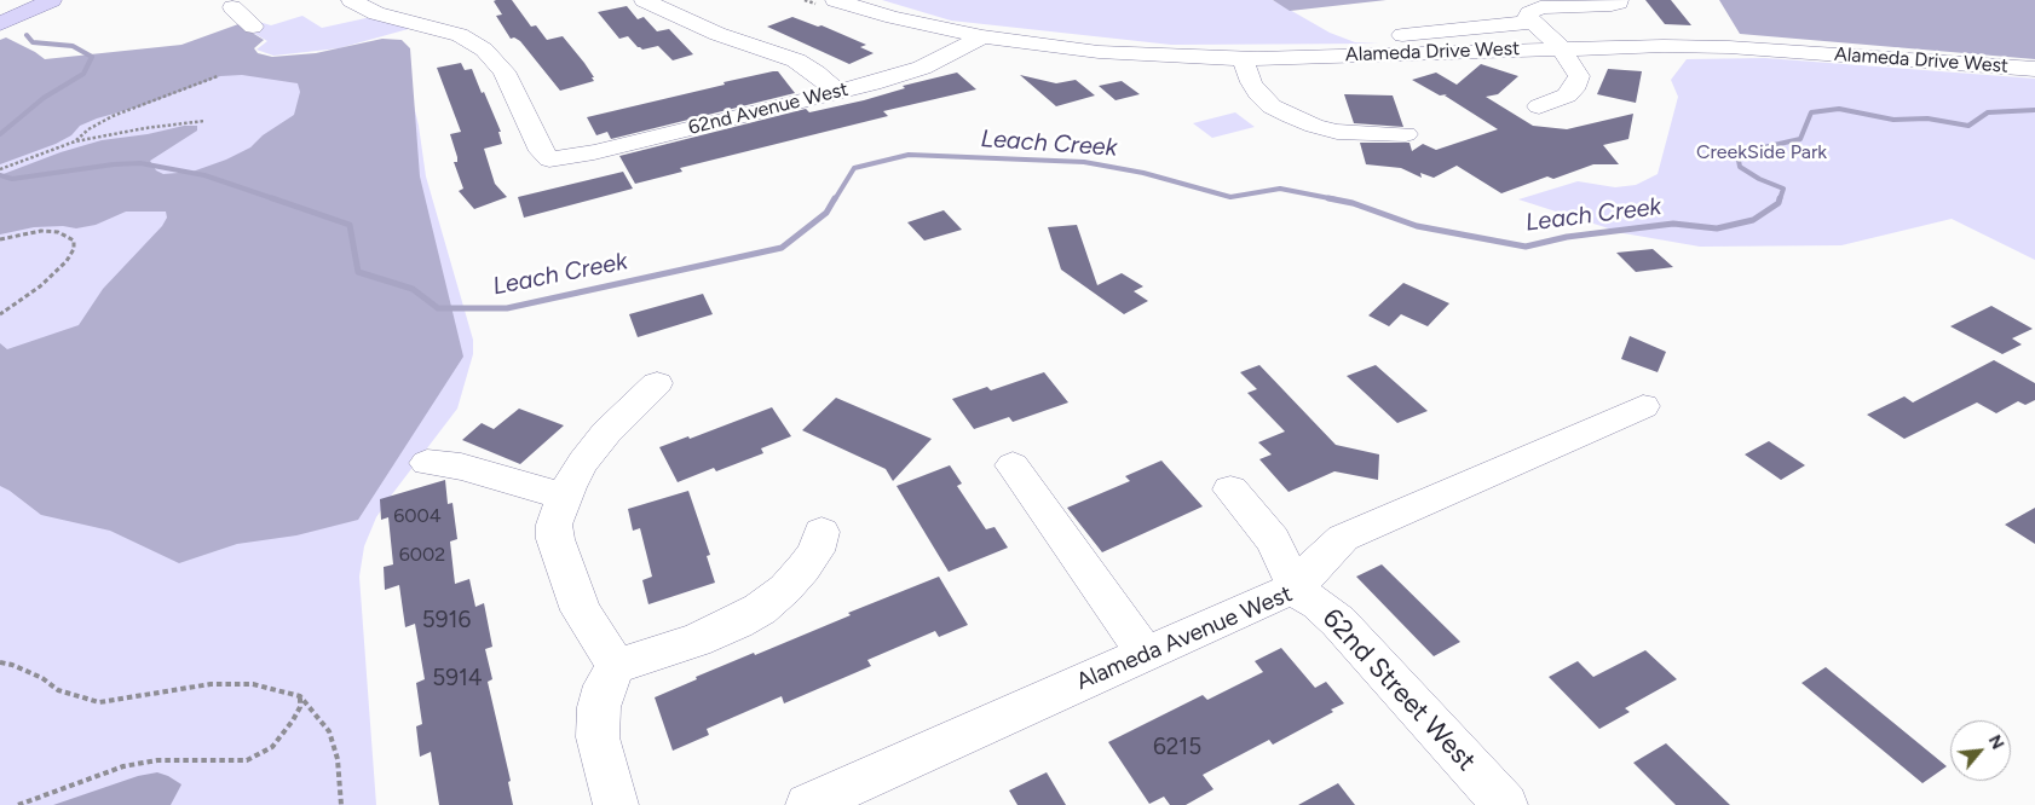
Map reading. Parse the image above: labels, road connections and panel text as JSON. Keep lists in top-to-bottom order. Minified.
{"streets":{"street":["Alameda Drive West","62nd Avenue West","Alameda Avenue West","62nd Street West"]},"crossings":[["Alameda Drive West","62nd Avenue West"],["Alameda Avenue West","62nd Street West"]],"water":["Leach Creek"],"parks":["CreekSide Park"],"house_numbers":["6004","6002","5916","5914","6215"],"north":"top right"}
